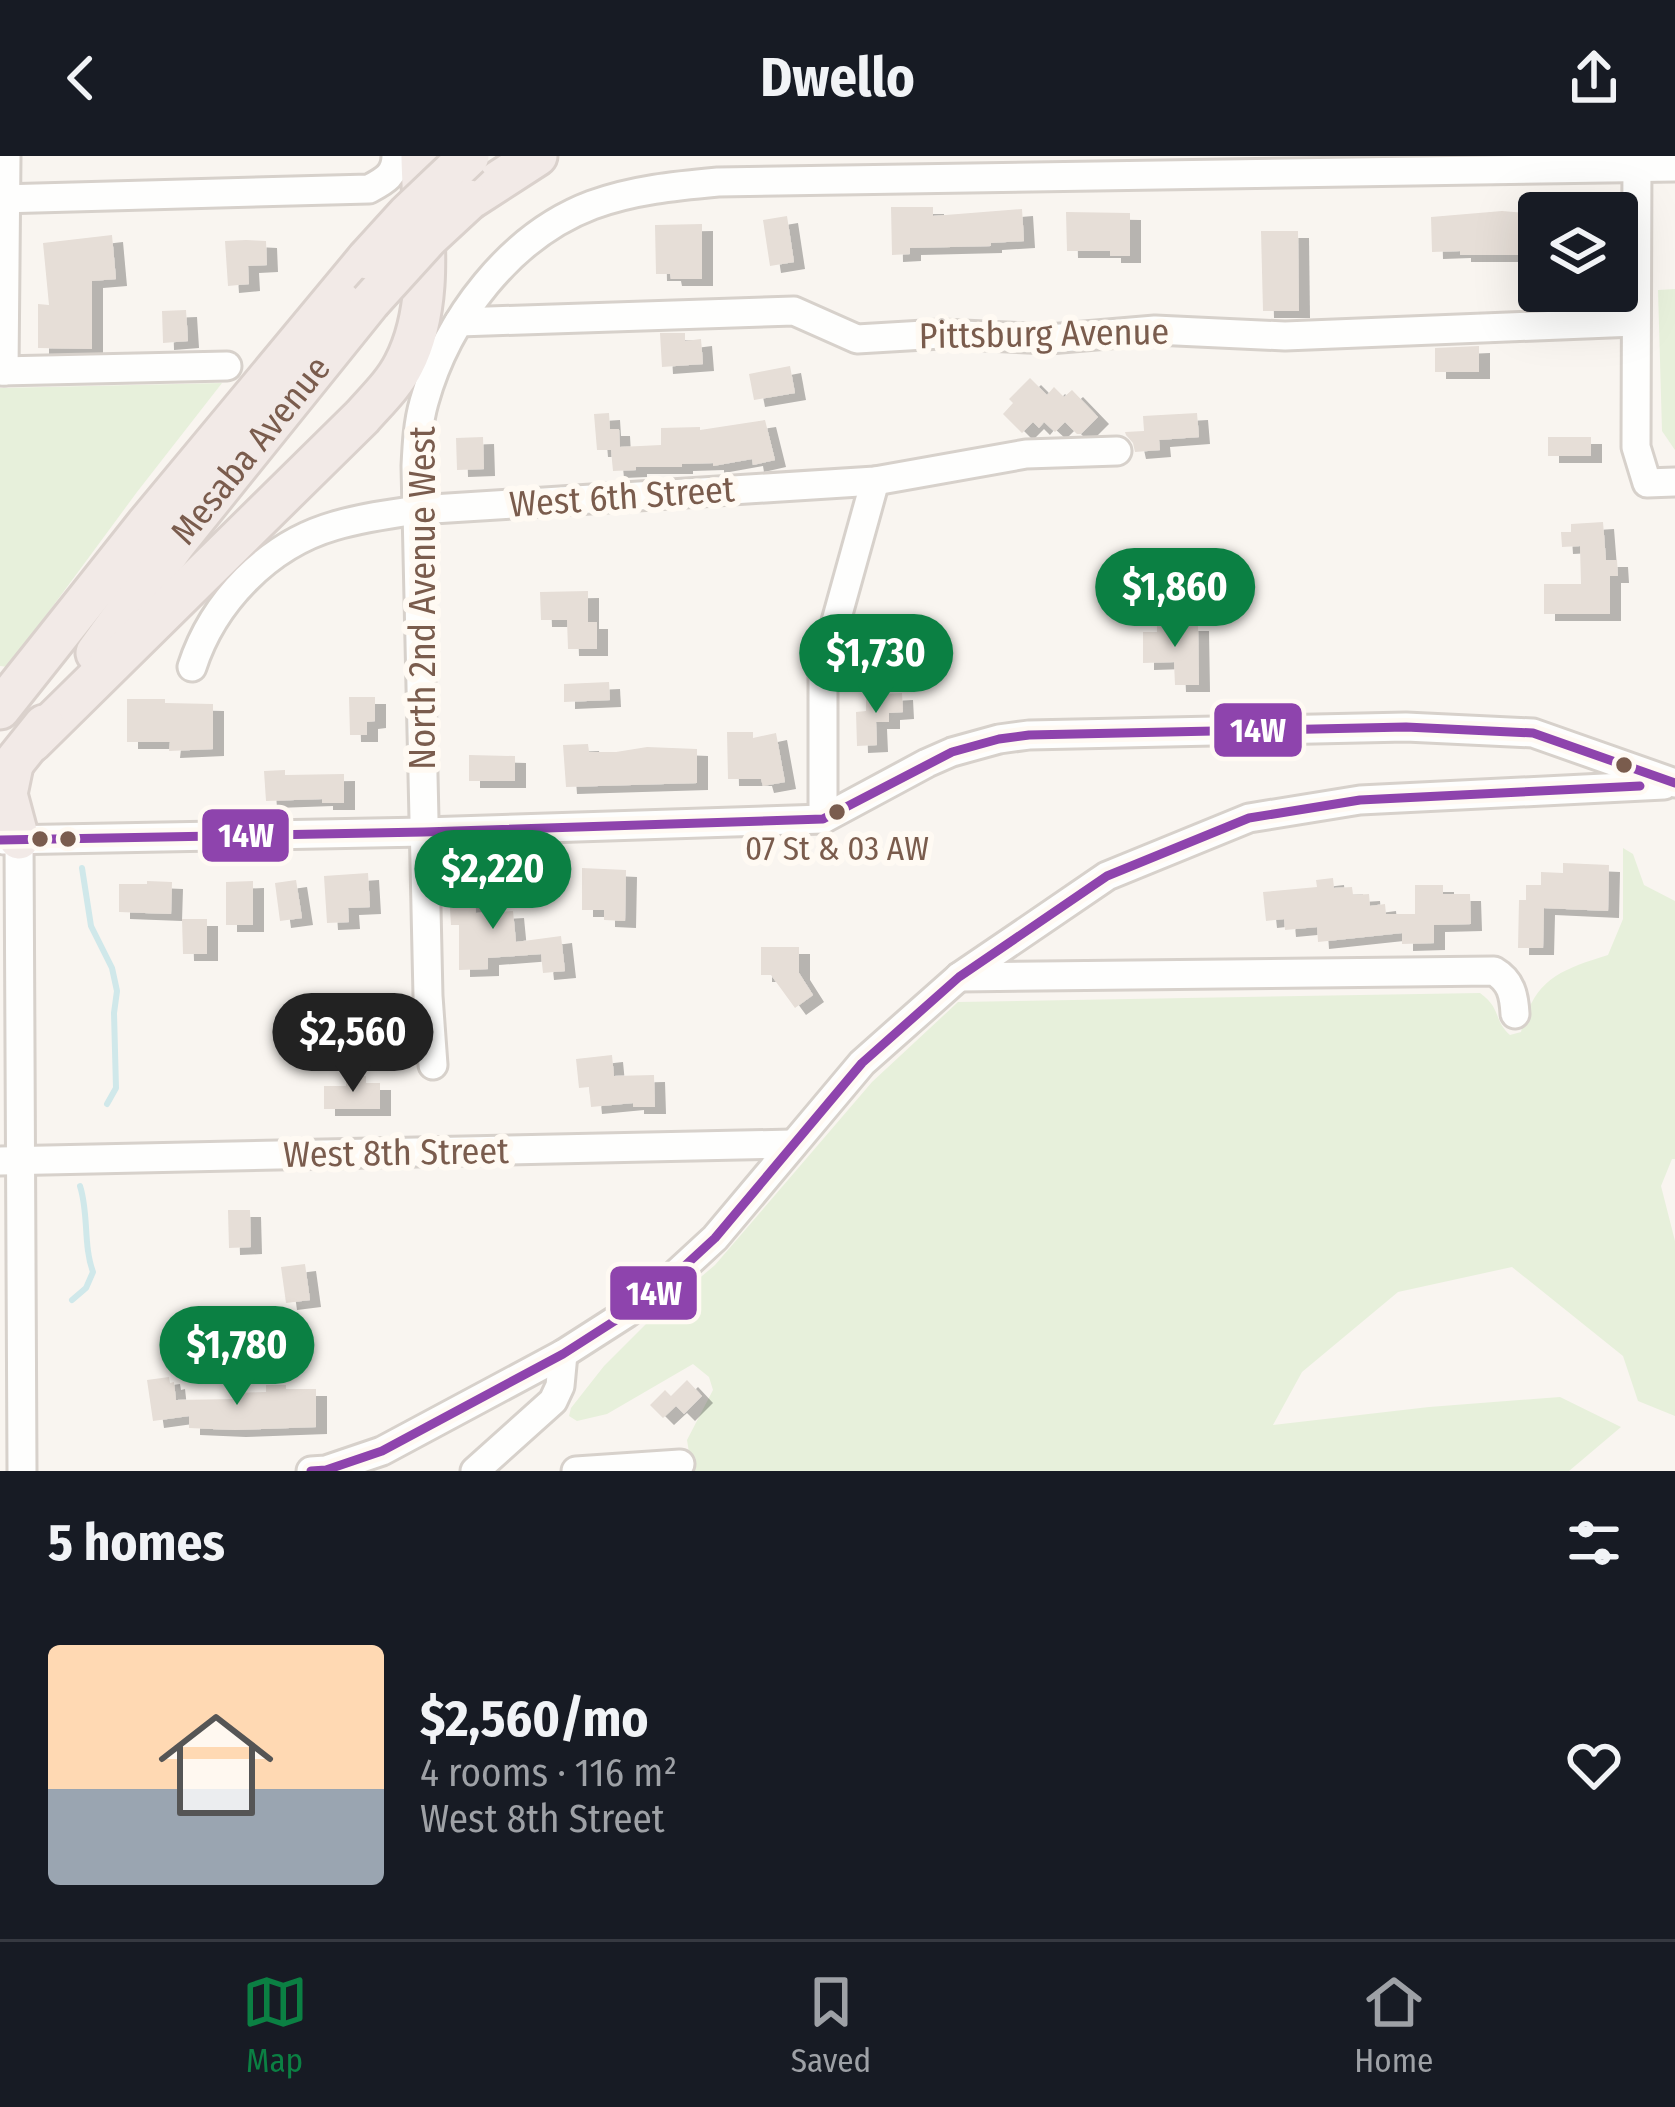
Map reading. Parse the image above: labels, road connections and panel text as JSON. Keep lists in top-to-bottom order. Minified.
{"streets":{"highway":["Mesaba Avenue"],"street":["Pittsburg Avenue","West 6th Street","North 2nd Avenue West","West 8th Street"]},"crossings":[["Pittsburg Avenue","North 2nd Avenue West"],["West 6th Street","North 2nd Avenue West"]],"places":["07 St & 03 AW"],"lines":["transit line 14W"],"page":{"header":"Dwello","price":["$1,860","$1,730","$2,220","$2,560","$1,780"],"heading":"5 homes","list":[{"name":"$2,560/mo","note":"4 rooms · 116 m² · West 8th Street"}],"tabs":["Map","Saved","Home"]}}
